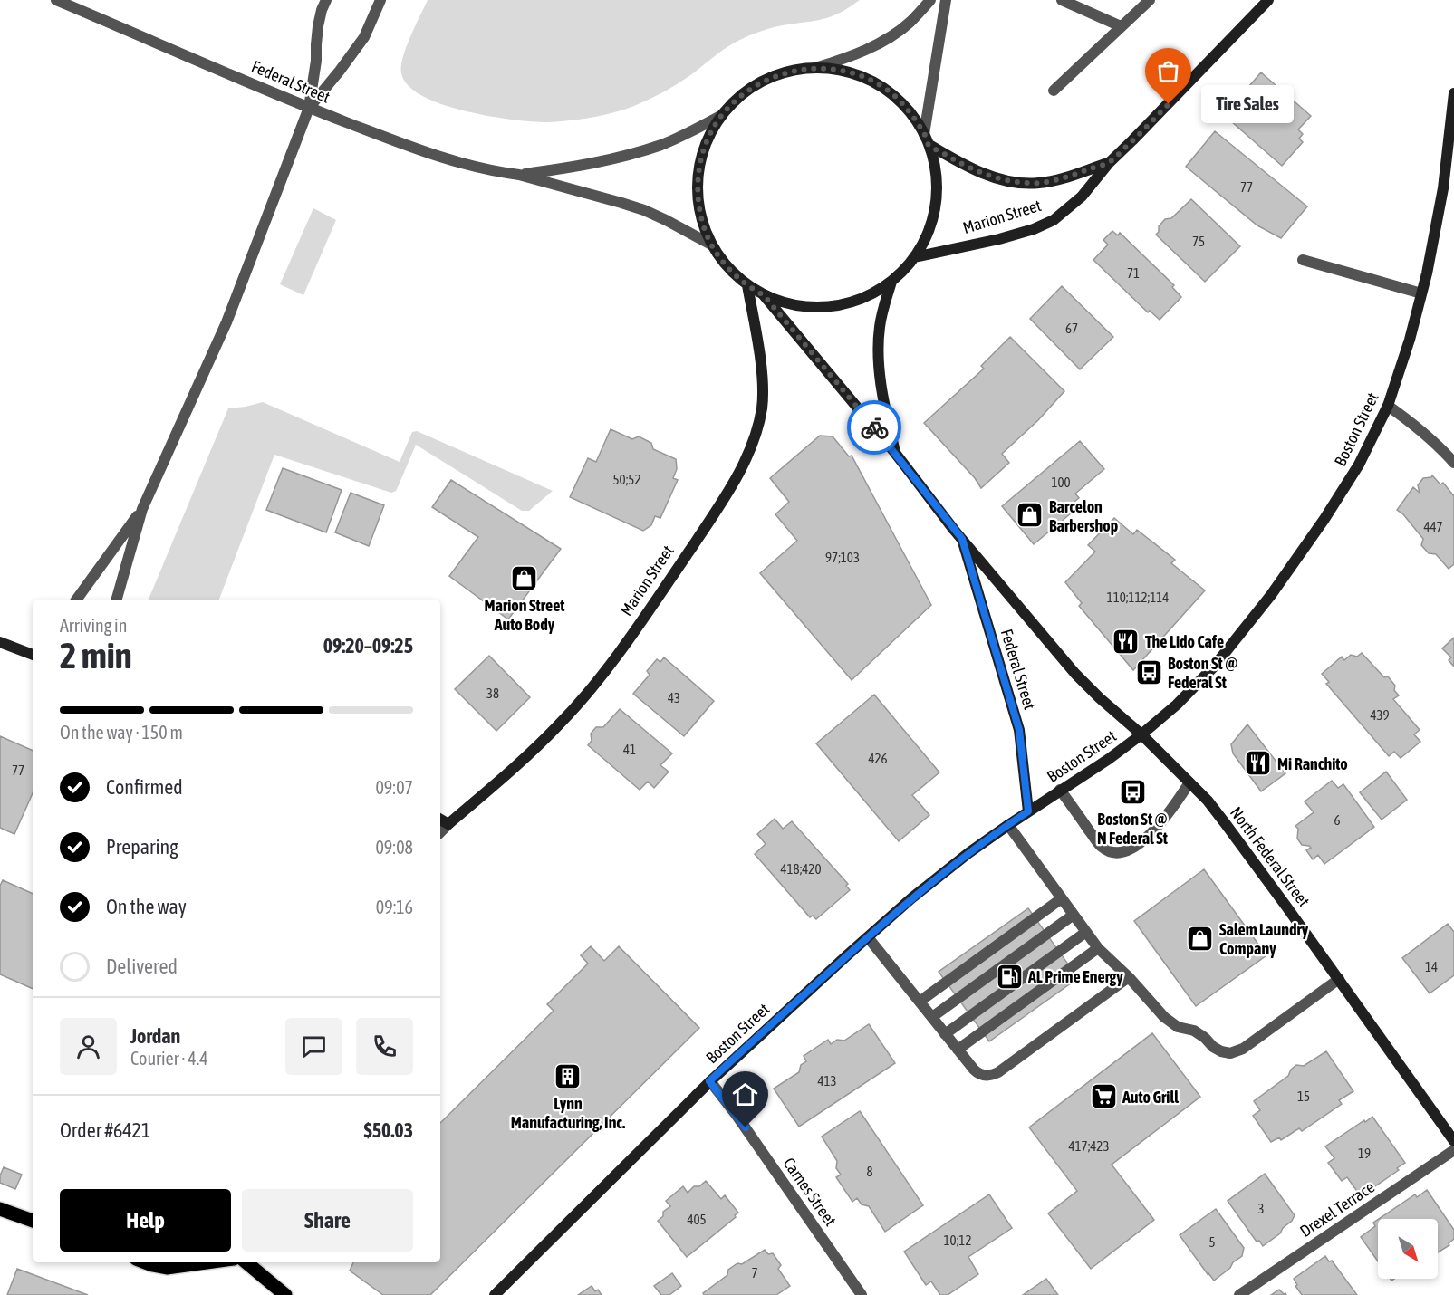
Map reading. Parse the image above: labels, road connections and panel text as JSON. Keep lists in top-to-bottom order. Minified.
{"streets":{"main road":["Federal Street","Marion Street","Boston Street","North Federal Street"],"street":["Carnes Street","Drexel Terrace"]},"crossings":[["Federal Street","Boston Street"],["Federal Street","North Federal Street"],["Boston Street","North Federal Street"],["Boston Street","Carnes Street"]],"places":{"other":["Tire Sales"],"shop":["Barcelon Barbershop","Marion Street Auto Body","Salem Laundry Company"],"restaurant":["The Lido Cafe","Mi Ranchito"],"bus stop":["Boston St @ Federal St","Boston St @ N Federal St"],"fuel station":["AL Prime Energy"],"building":["Lynn Manufacturing, Inc."],"supermarket":["Auto Grill"]},"house_numbers":["77","75","71","67","50;52","100","447","97;103","110;112;114","38","43","439","41","426","77","6","418;420","14","413","15","417;423","19","8","3","405","10;12","5","7"],"north":"bottom right","page":{"bubble":"Tire Sales","heading":["2 min","Arriving in","09:20–09:25"],"panel":["Jordan","Courier · 4.4","Order #6421","$50.03"],"bar":"On the way · 150 m","list":[["Confirmed","09:07"],["Preparing","09:08"],["On the way","09:16"],"Delivered"],"buttons":["Help","Share"]}}
